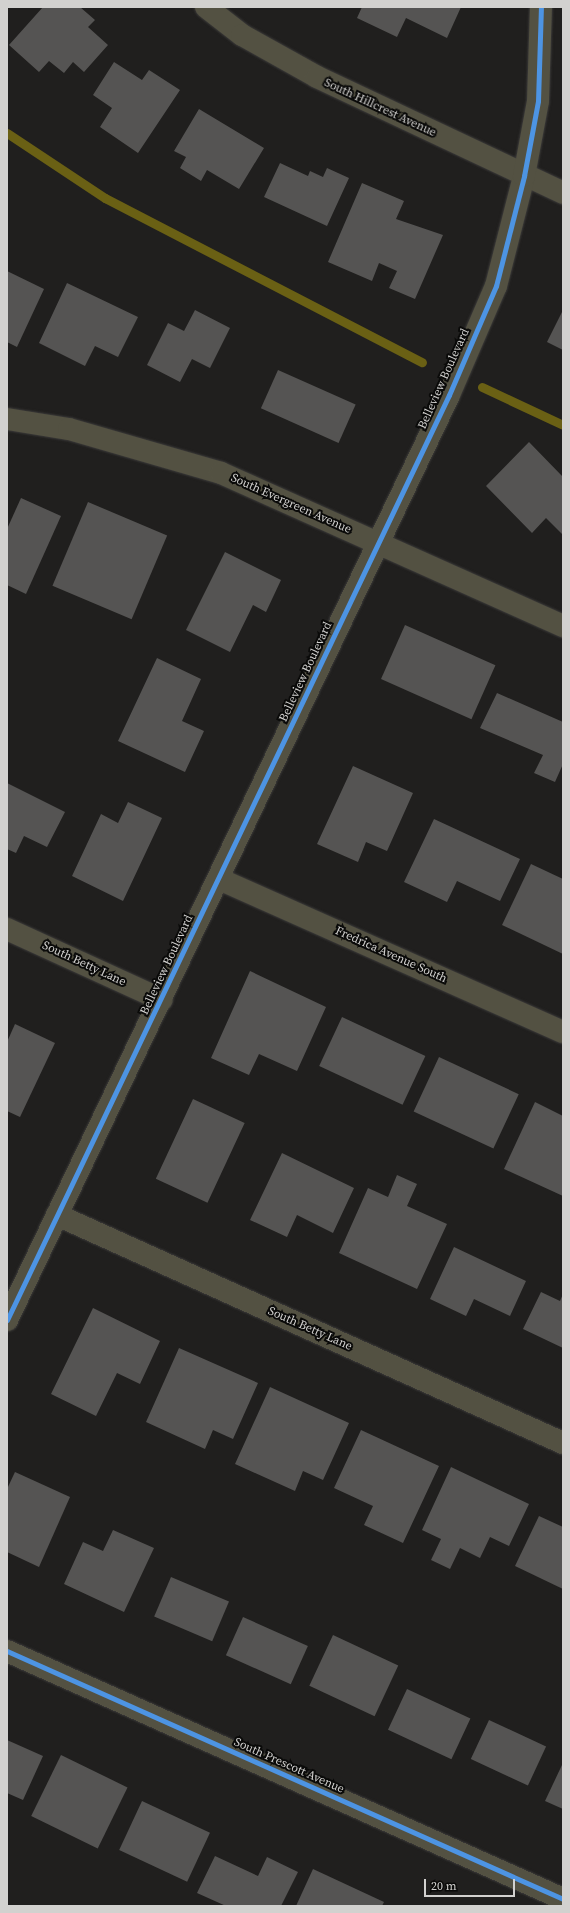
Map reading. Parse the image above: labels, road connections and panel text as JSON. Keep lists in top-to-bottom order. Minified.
{"streets":{"street":["South Hillcrest Avenue","Belleview Boulevard","South Evergreen Avenue","Fredrica Avenue South","South Betty Lane","South Prescott Avenue"]},"crossings":[["South Hillcrest Avenue","Belleview Boulevard"],["Belleview Boulevard","South Evergreen Avenue"],["Belleview Boulevard","Fredrica Avenue South"],["Belleview Boulevard","South Betty Lane"]],"scale_bar":"20 m"}
